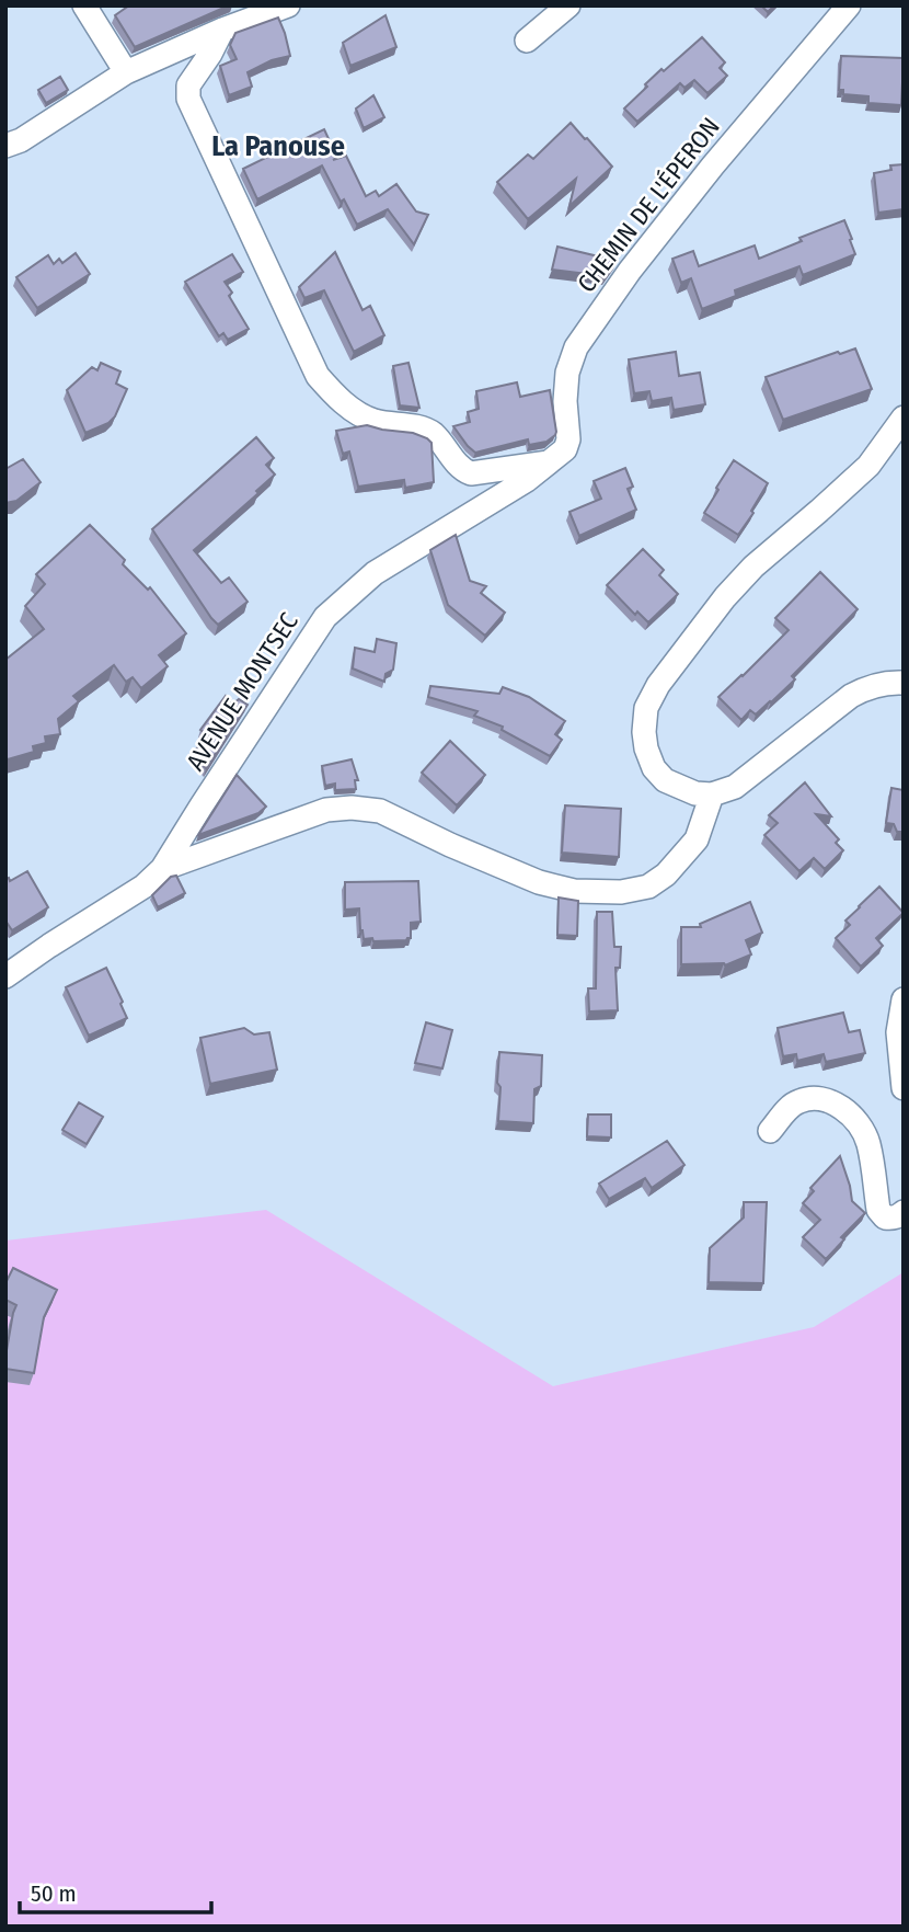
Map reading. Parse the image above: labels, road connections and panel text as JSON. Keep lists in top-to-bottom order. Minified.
{"streets":{"street":["CHEMIN DE L'ÉPERON","AVENUE MONTSEC"]},"crossings":[["CHEMIN DE L'ÉPERON","AVENUE MONTSEC"]],"districts":["La Panouse"],"scale_bar":"50 m"}
